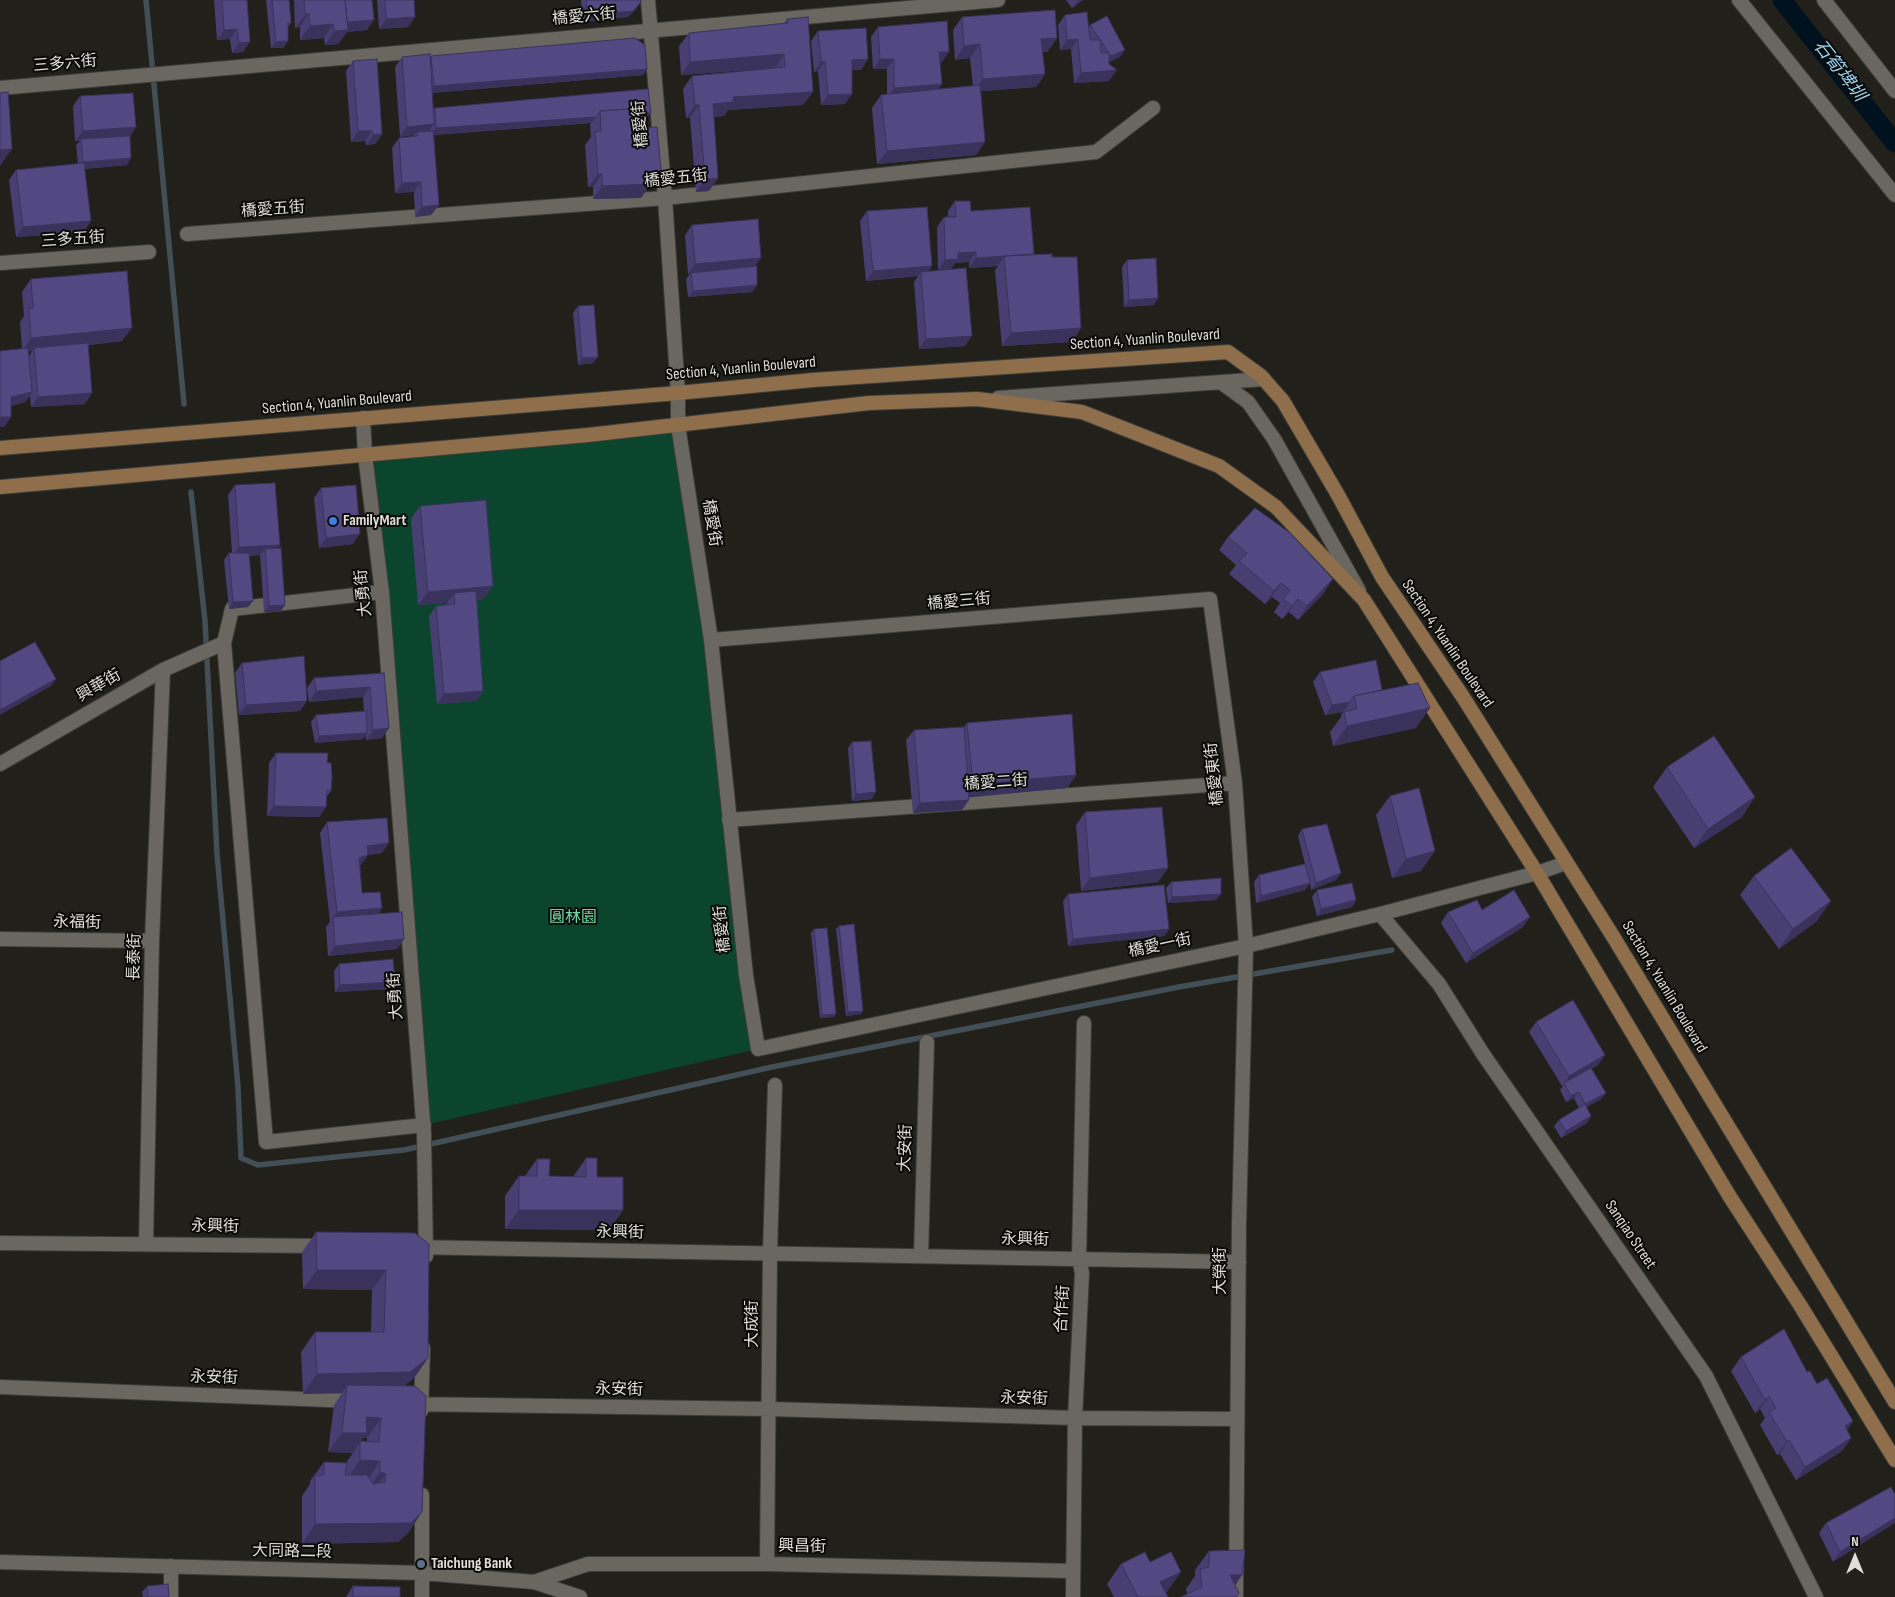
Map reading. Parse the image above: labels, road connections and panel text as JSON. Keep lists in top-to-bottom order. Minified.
{"streets":{"main road":["Section 4, Yuanlin Boulevard"],"street":["橋愛六街","三多六街","橋愛街","橋愛五街","三多五街","大勇街","橋愛三街","興華街","橋愛東街","橋愛二街","永福街","橋愛一街","長泰街","大安街","永興街","Sanqiao Street","大榮街","合作街","大成街","永安街","興昌街","大同路二段"]},"crossings":[["橋愛六街","三多六街"],["橋愛六街","橋愛街"],["橋愛街","橋愛五街"],["橋愛街","Section 4, Yuanlin Boulevard"],["橋愛街","橋愛三街"],["橋愛街","橋愛二街"],["橋愛街","橋愛一街"],["Section 4, Yuanlin Boulevard","大勇街"],["Section 4, Yuanlin Boulevard","橋愛一街"],["大勇街","永興街"],["橋愛三街","橋愛東街"],["興華街","長泰街"],["橋愛東街","橋愛二街"],["橋愛東街","橋愛一街"],["橋愛東街","大榮街"],["永福街","長泰街"],["橋愛一街","Sanqiao Street"],["橋愛一街","大榮街"],["長泰街","永興街"],["大安街","永興街"],["永興街","大榮街"],["永興街","合作街"],["永興街","大成街"],["大榮街","永安街"],["合作街","永安街"],["合作街","興昌街"],["大成街","永安街"],["大成街","興昌街"],["興昌街","大同路二段"]],"water":["石筍埤圳"],"parks":["圓林園"],"places":["FamilyMart","Taichung Bank"],"north":"top"}
